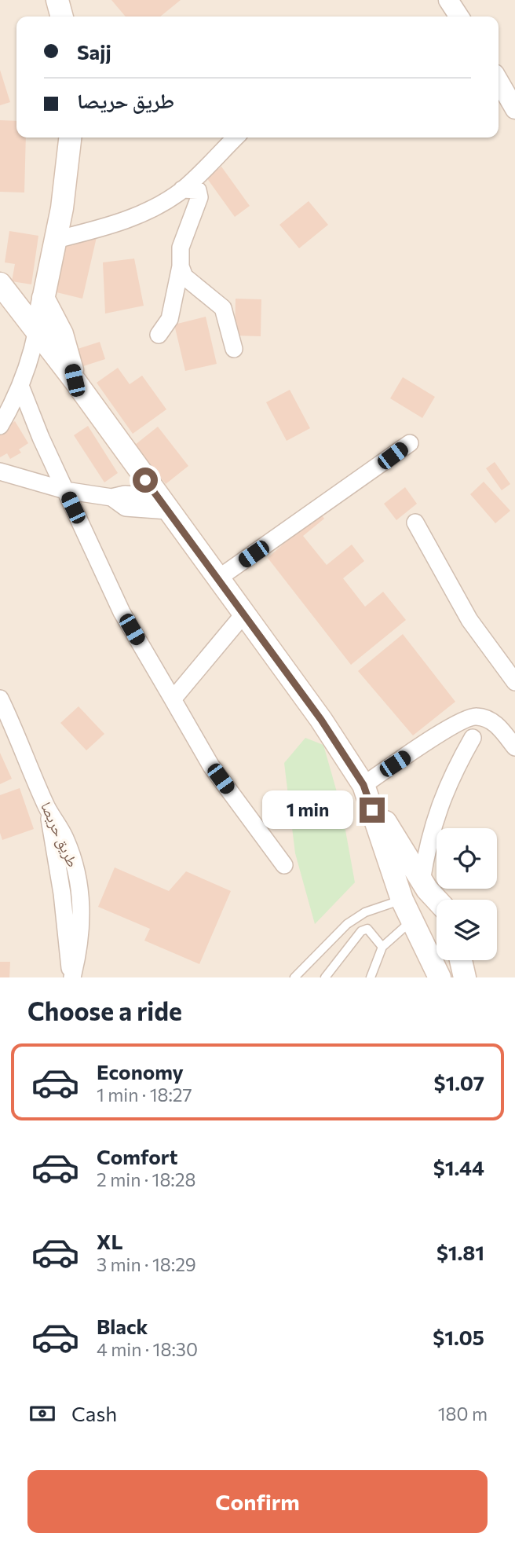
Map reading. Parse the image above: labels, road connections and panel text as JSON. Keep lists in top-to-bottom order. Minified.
{"streets":{"street":["طريق حريصا"]},"page":{"banner":["Sajj","طريق حريصا"],"bubble":"1 min","heading":"Choose a ride","list":[{"name":"Economy","note":"1 min · 18:27","value":"$1.07"},{"name":"Comfort","note":"2 min · 18:28","value":"$1.44"},{"name":"XL","note":"3 min · 18:29","value":"$1.81"},{"name":"Black","note":"4 min · 18:30","value":"$1.05"}],"pay":["Cash","180 m"],"buttons":"Confirm"}}
